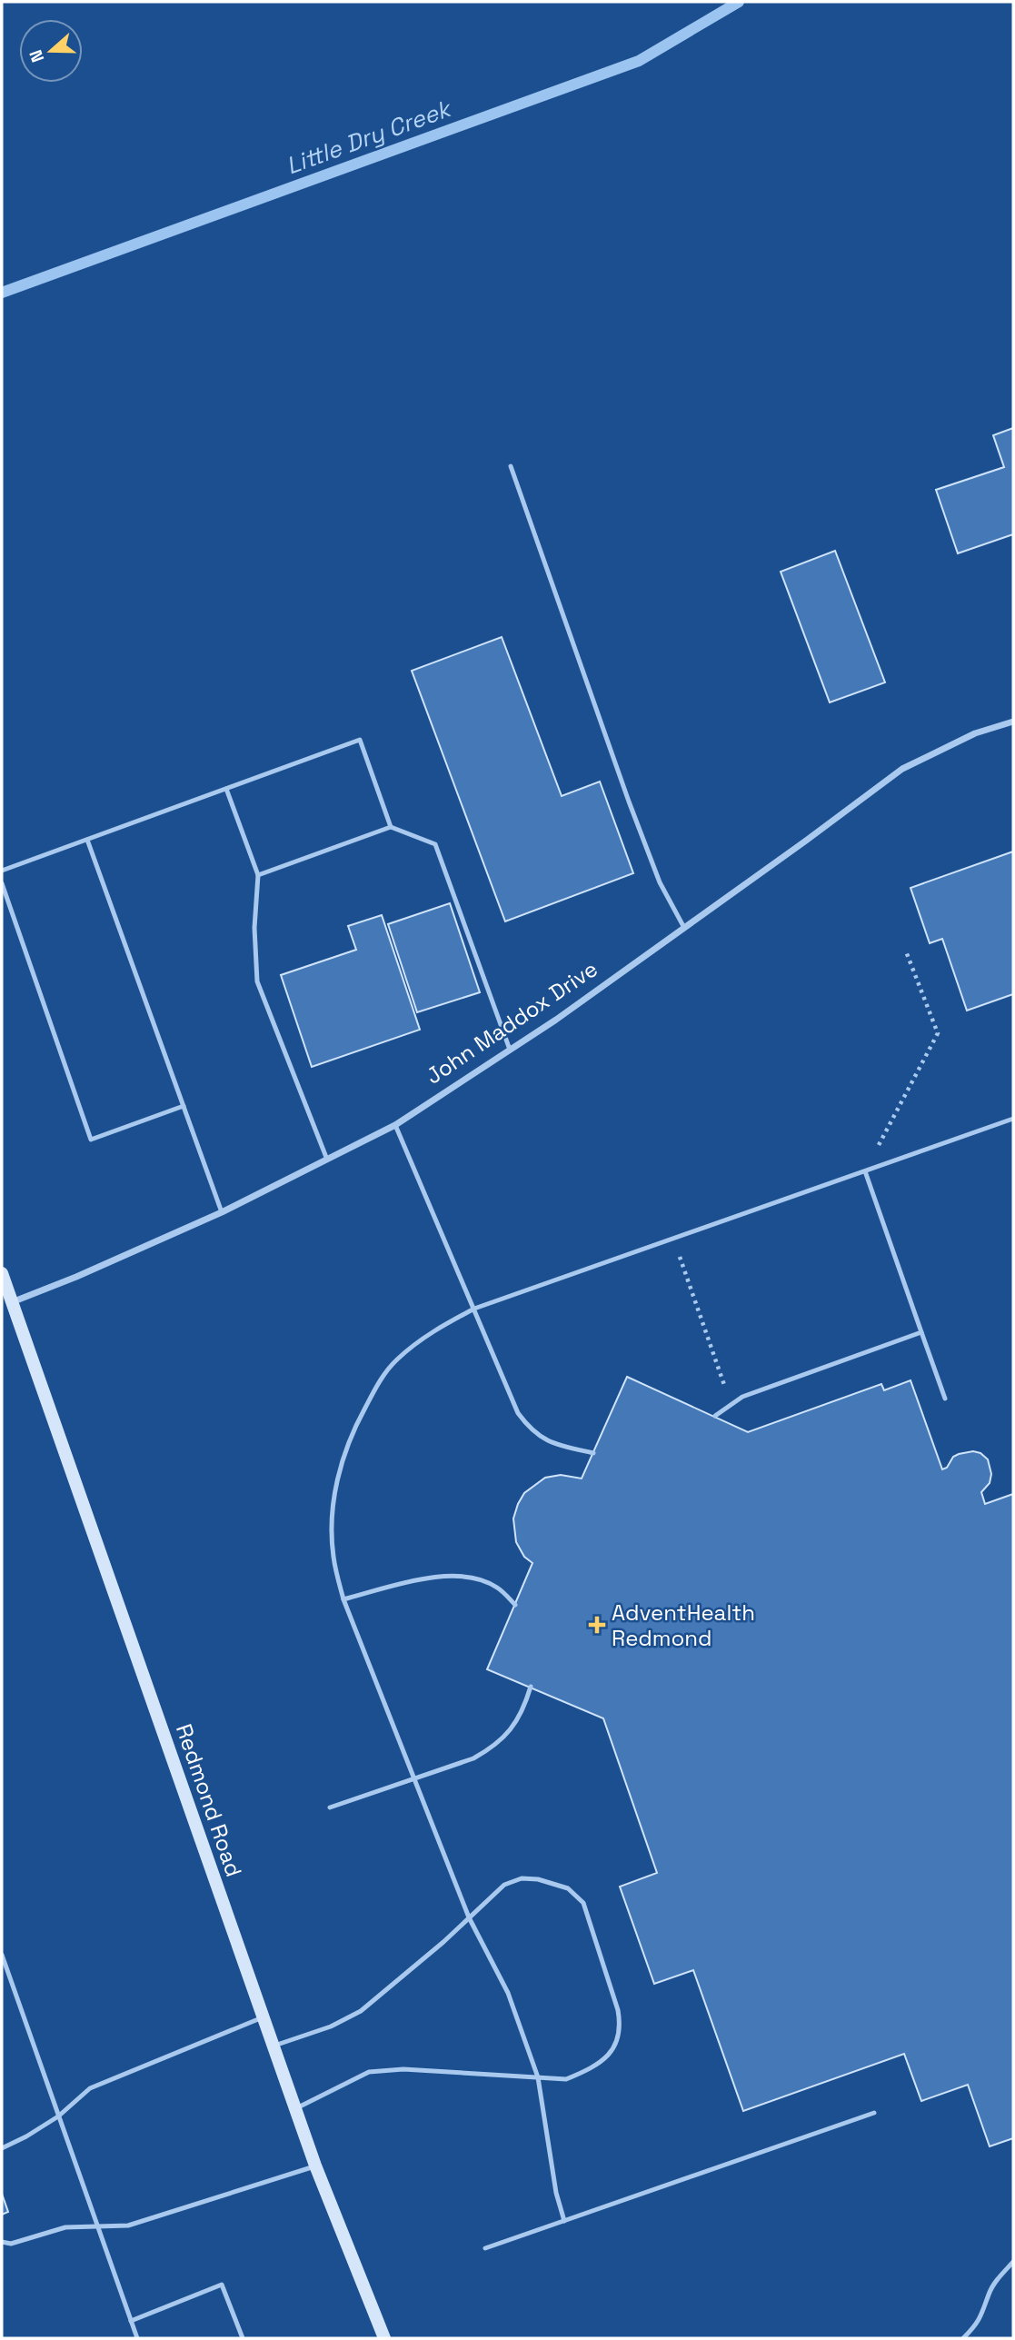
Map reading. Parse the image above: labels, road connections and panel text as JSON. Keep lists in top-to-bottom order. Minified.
{"streets":{"street":["John Maddox Drive","Redmond Road"]},"crossings":[["John Maddox Drive","Redmond Road"]],"water":["Little Dry Creek"],"places":{"health":["AdventHealth Redmond"]},"north":"left"}
